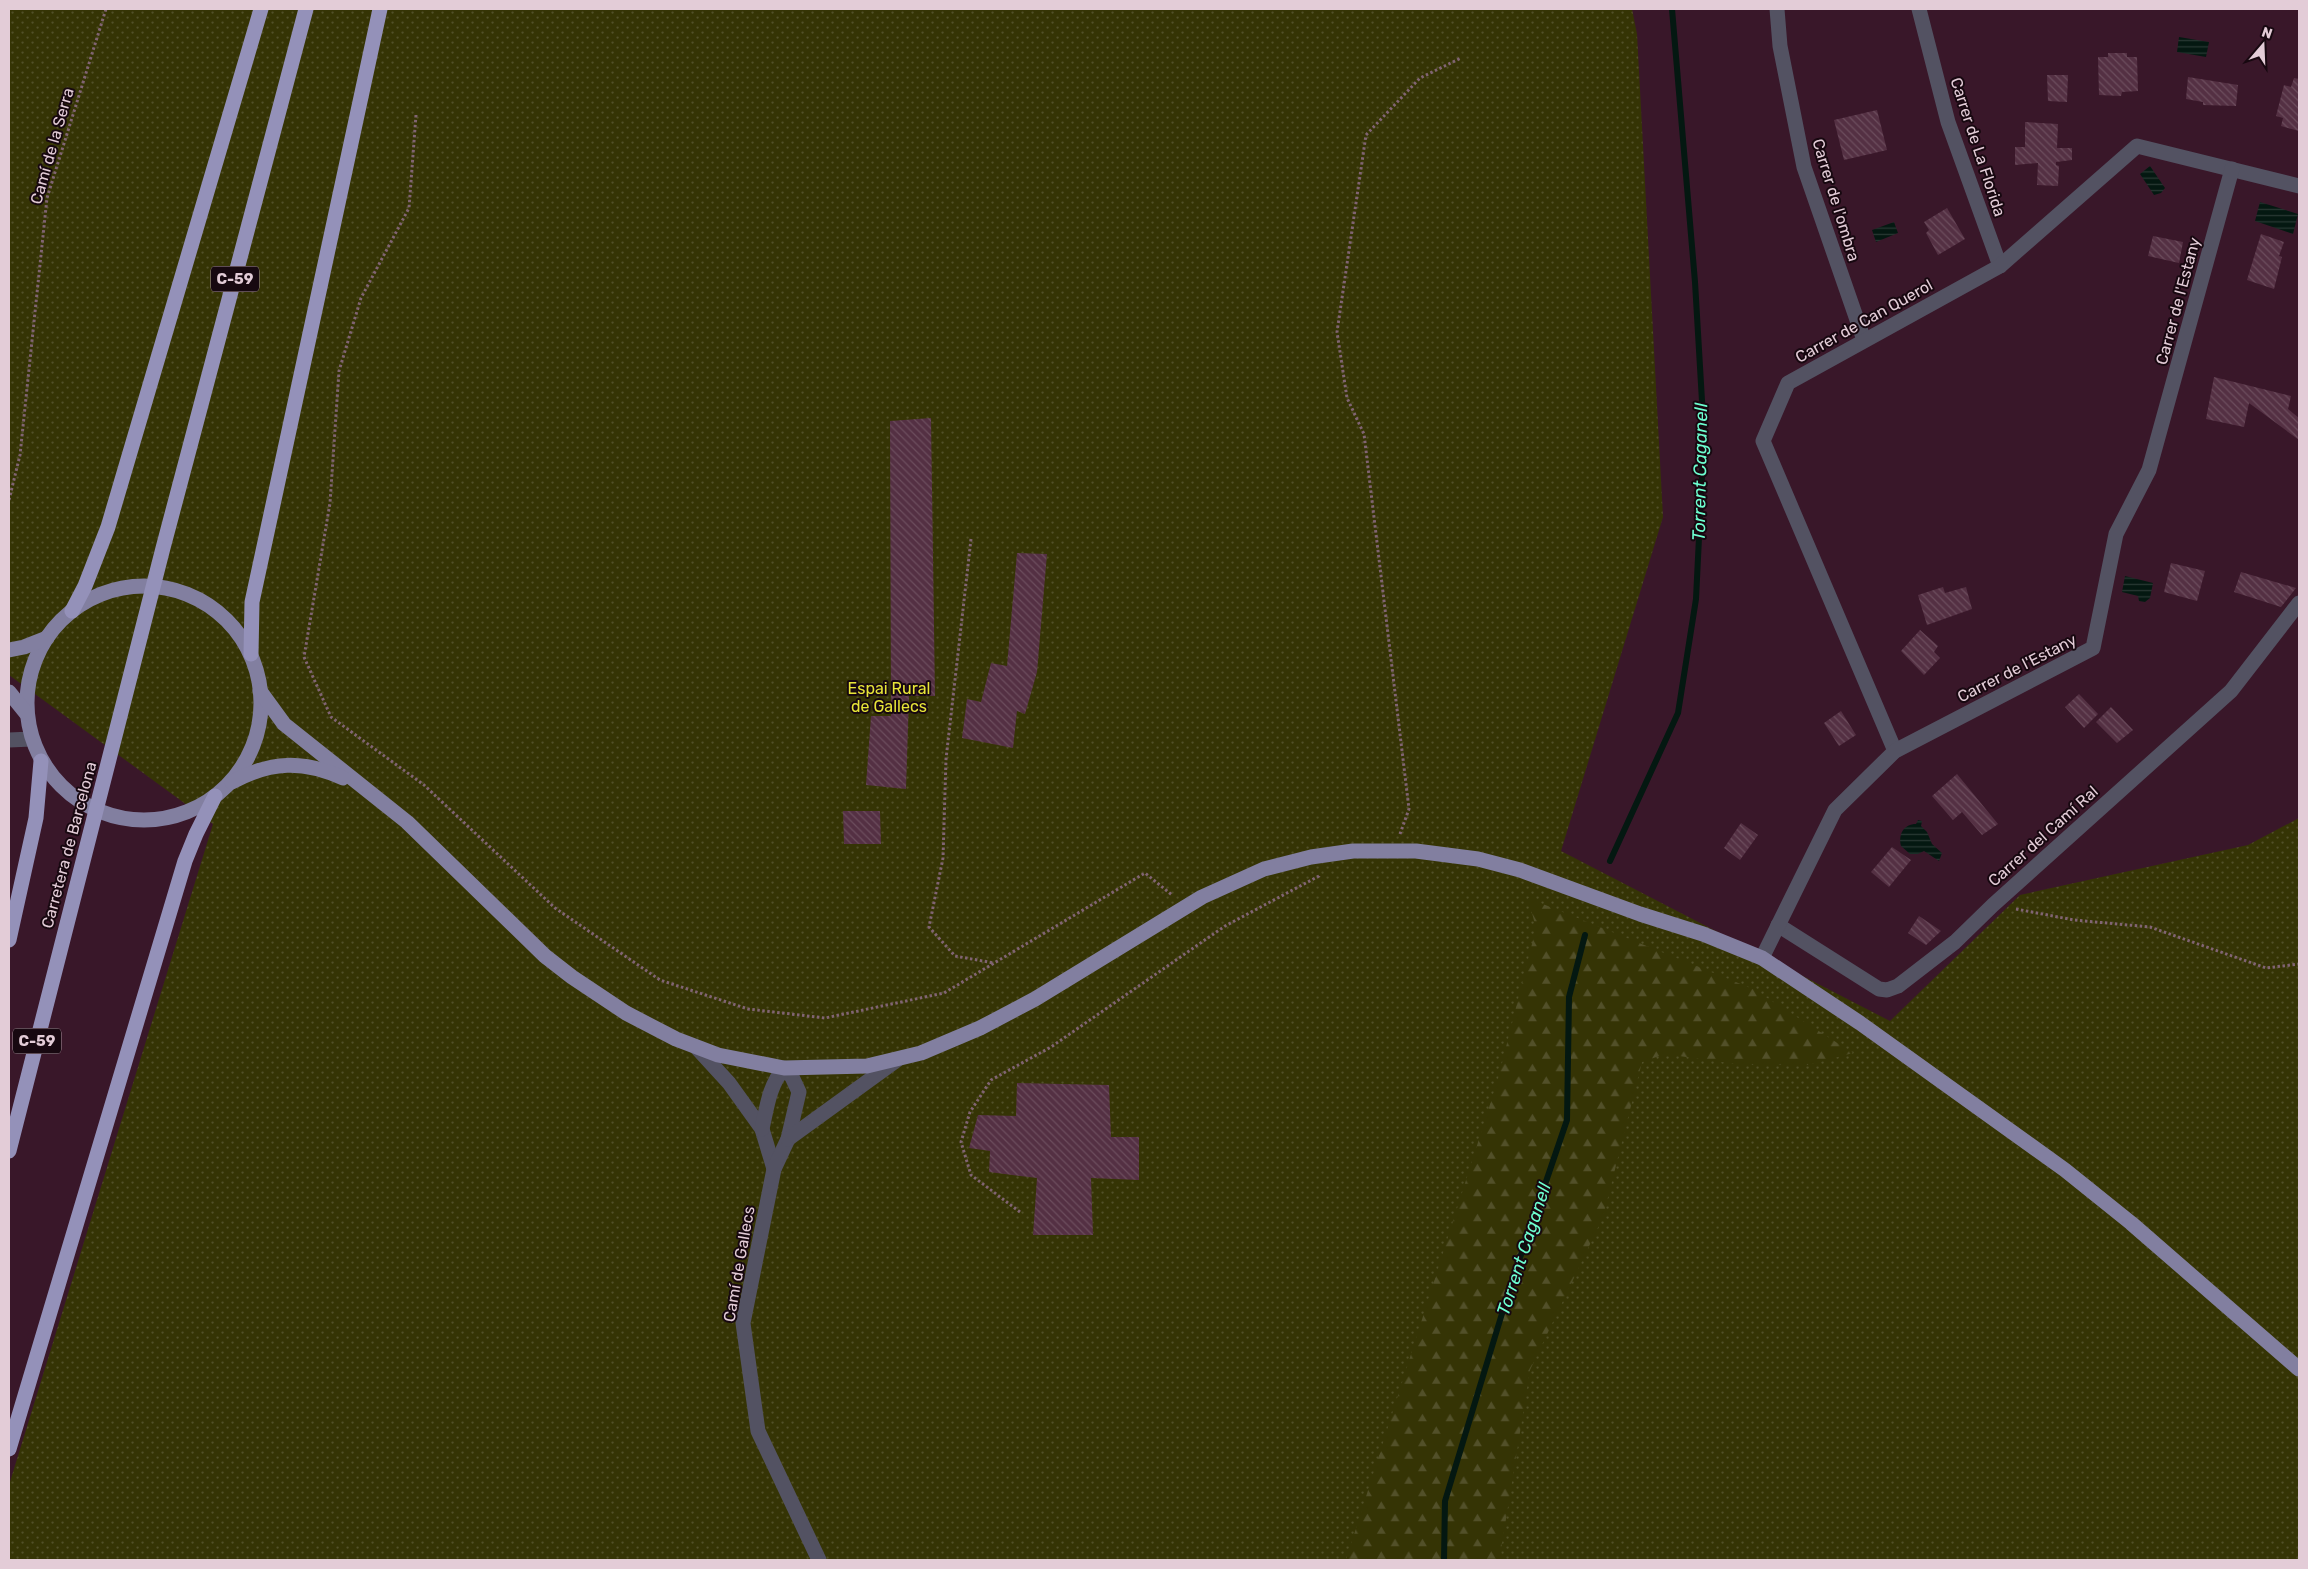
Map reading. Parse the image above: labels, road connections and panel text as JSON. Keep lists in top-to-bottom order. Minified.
{"streets":{"highway":["C-59","Carretera de Barcelona"],"street":["Carrer de La Florida","Carrer de l'ombra","Carrer de l'Estany","Carrer de Can Querol","Carrer del Camí Ral","Camí de Gallecs"],"path":["Camí de la Serra"]},"crossings":[["Carrer de La Florida","Carrer de Can Querol"],["Carrer de l'ombra","Carrer de Can Querol"],["Carrer de l'Estany","Carrer de Can Querol"],["Carrer de l'Estany","Carrer del Camí Ral"]],"water":["Torrent Caganell"],"parks":["Espai Rural de Gallecs"],"north":"top"}
